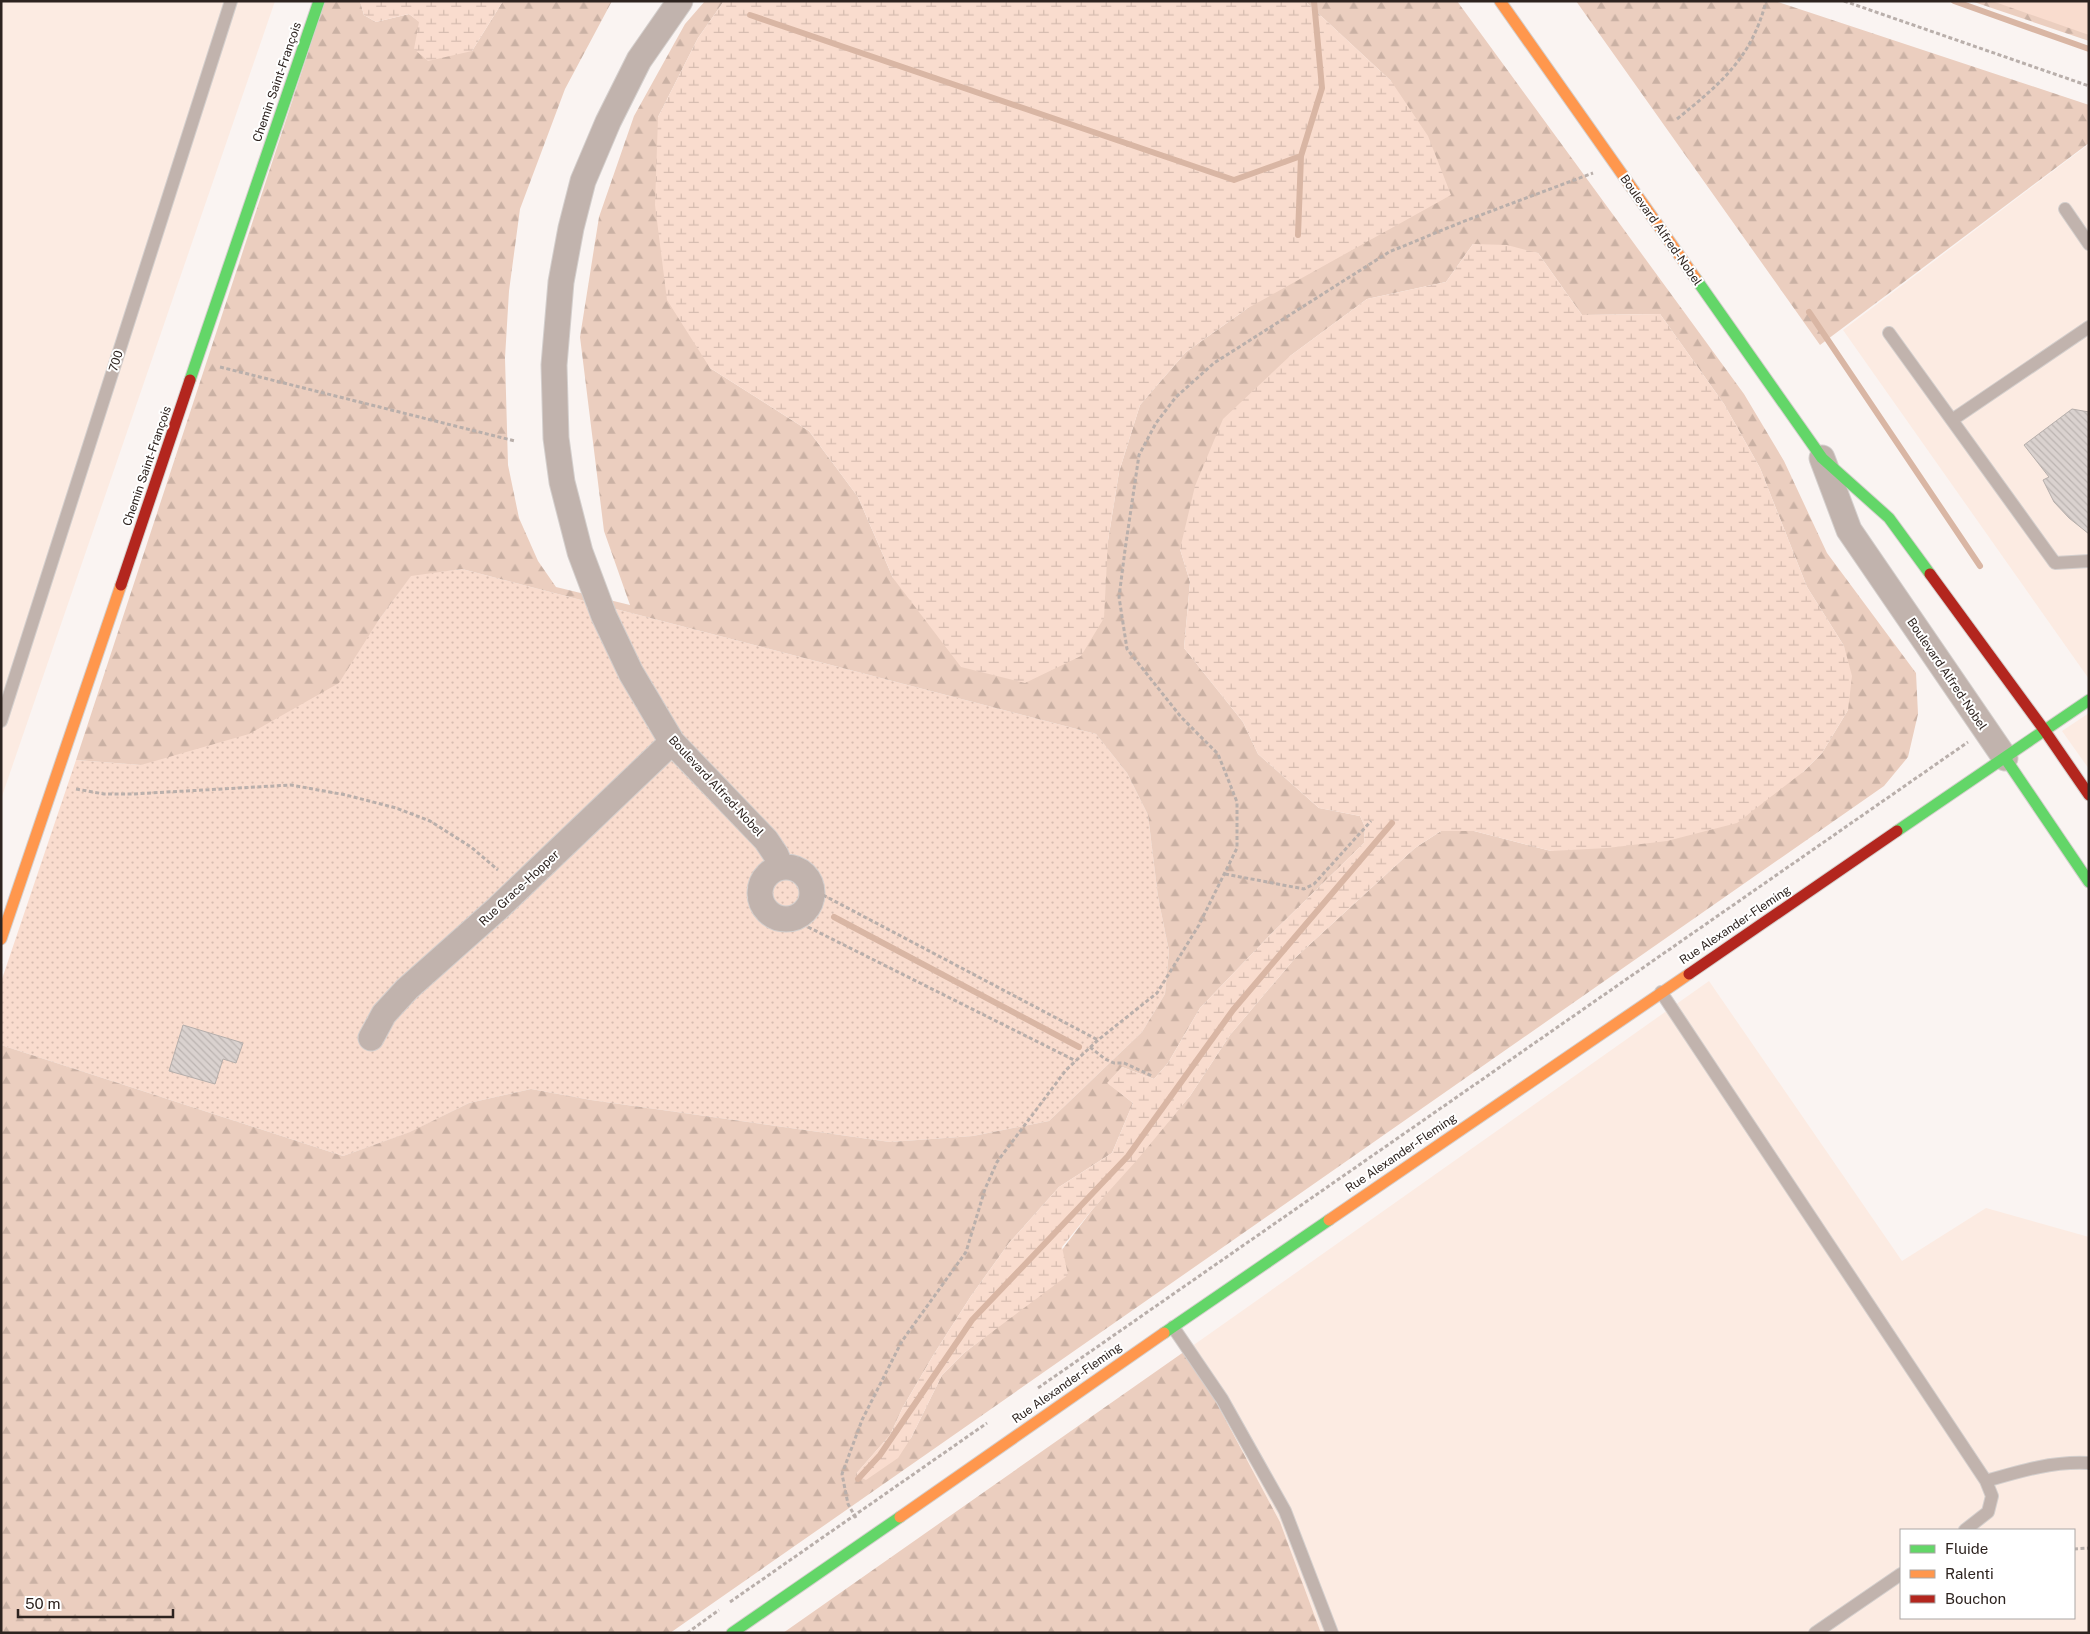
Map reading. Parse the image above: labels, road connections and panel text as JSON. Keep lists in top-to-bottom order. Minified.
{"streets":{"street":["Chemin Saint-François","Boulevard Alfred-Nobel","Rue Grace-Hopper","Rue Alexander-Fleming"],"lane":["700"]},"crossings":[["Boulevard Alfred-Nobel","Rue Grace-Hopper"],["Boulevard Alfred-Nobel","Rue Alexander-Fleming"]],"legend":["Fluide","Ralenti","Bouchon"],"scale_bar":"50 m"}
